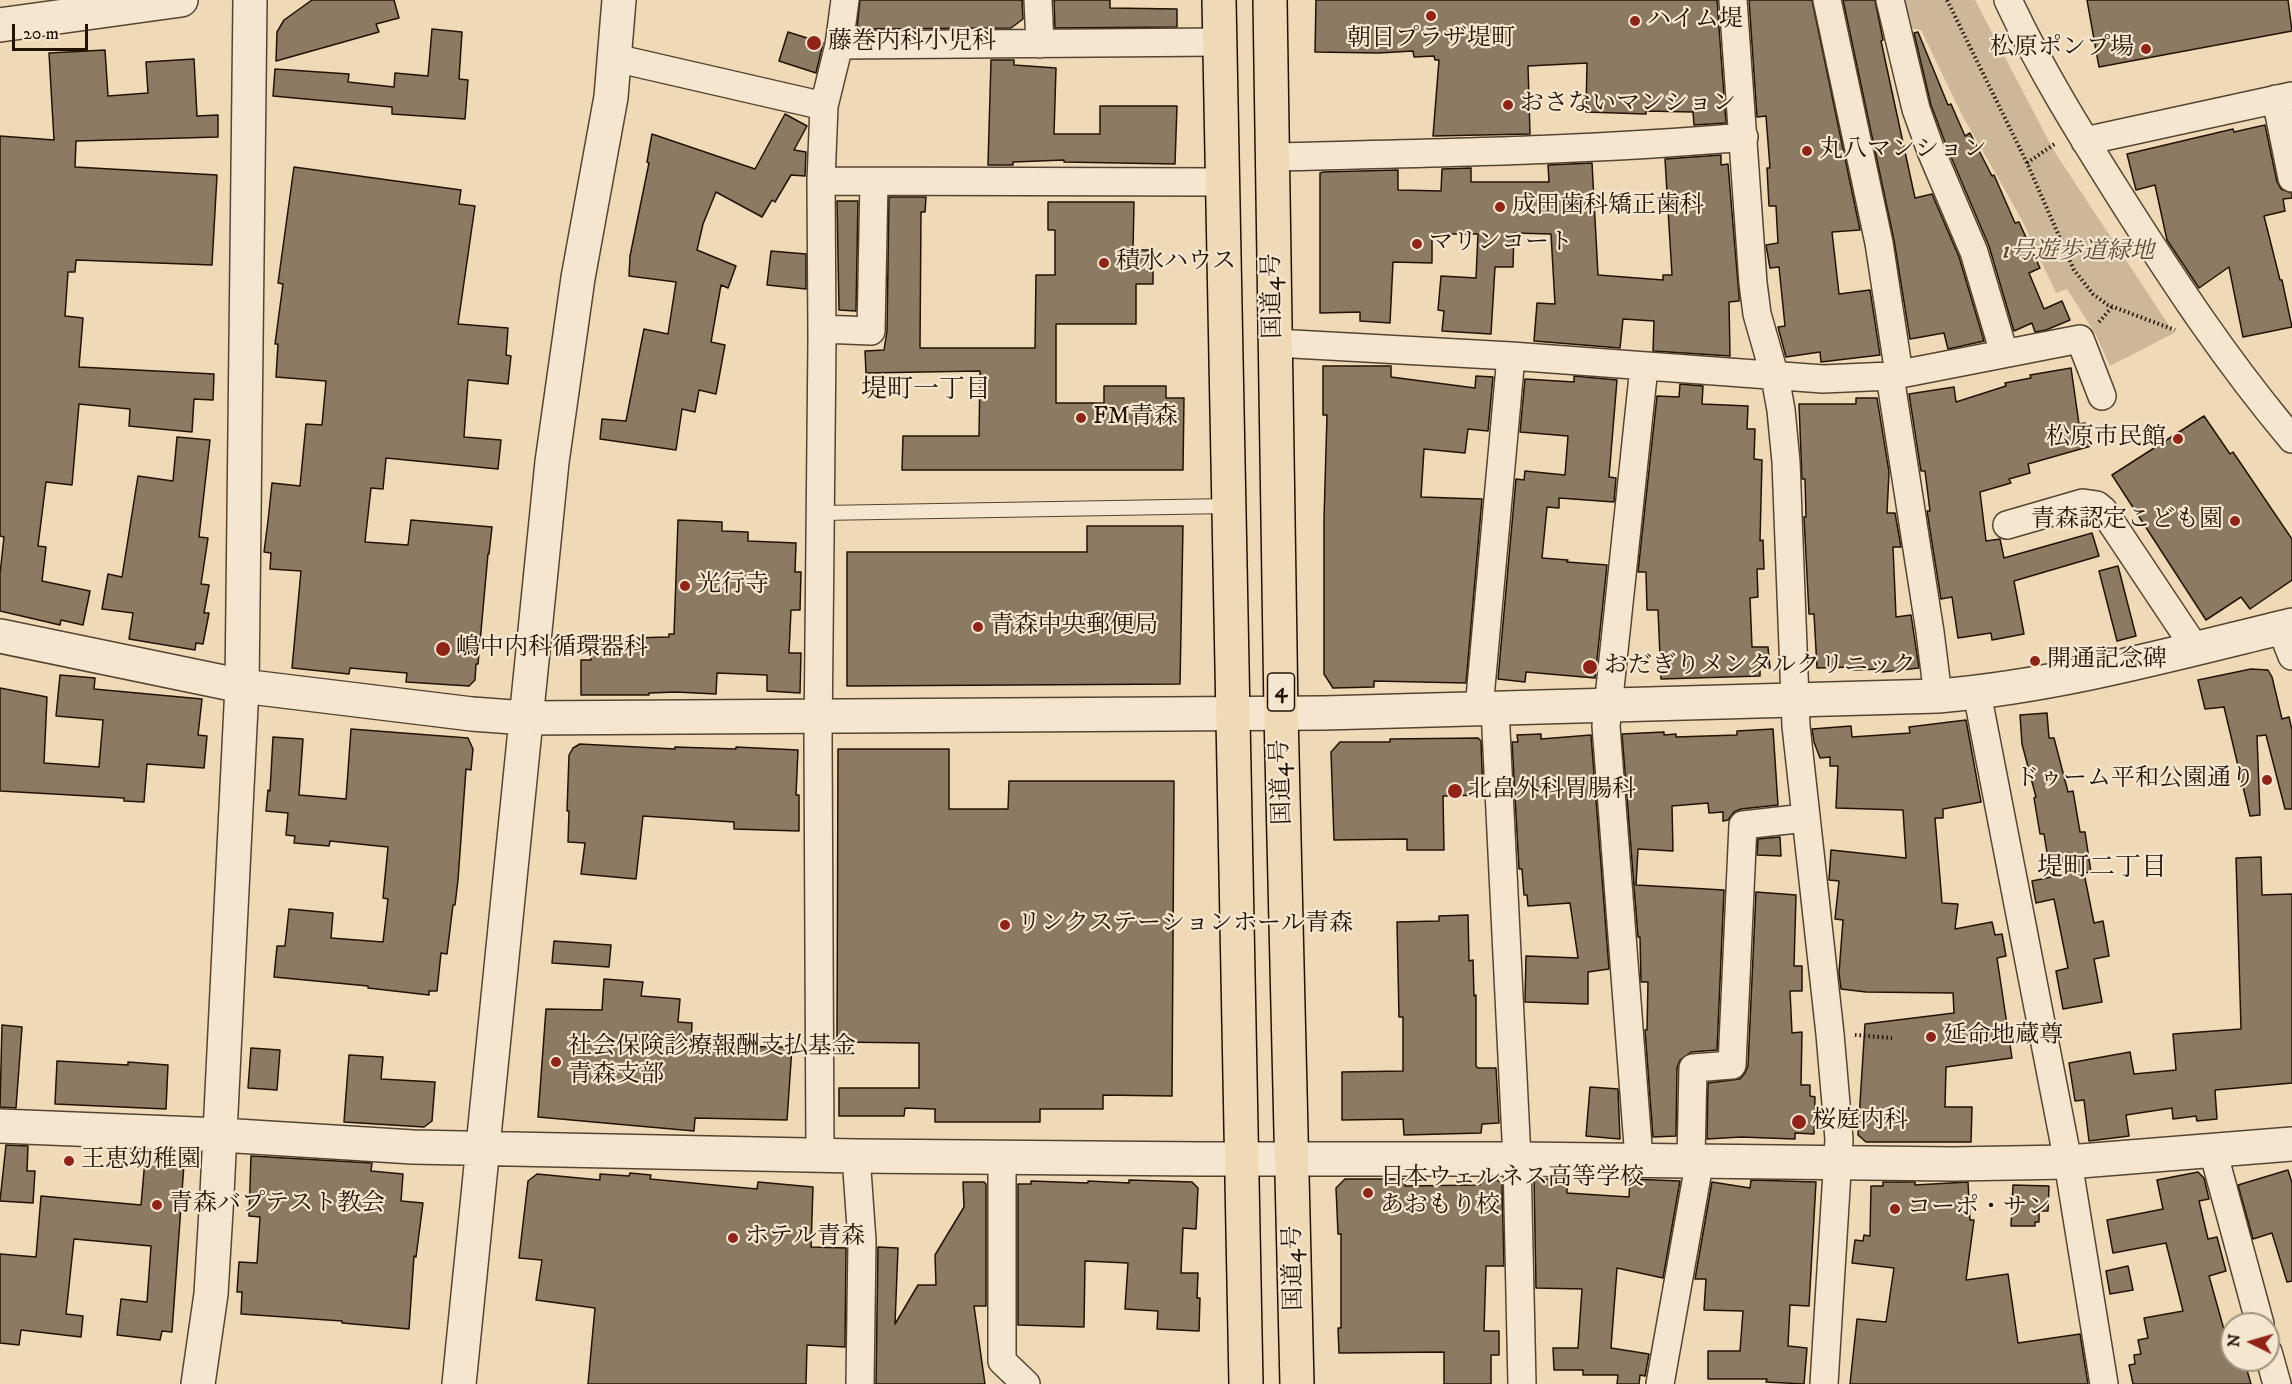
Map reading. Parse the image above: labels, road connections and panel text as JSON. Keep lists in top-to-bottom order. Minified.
{"streets":{"highway":["国道4号","4"]},"districts":["堤町一丁目","堤町二丁目"],"parks":["1号遊歩道緑地"],"places":["朝日プラザ堤町","ハイム堤","藤巻内科小児科","松原ポンプ場","おさないマンション","丸八マンション","成田歯科矯正歯科","マリンコート","積水ハウス","FM青森","松原市民館","青森認定こども園","光行寺","青森中央郵便局","嶋中内科循環器科","開通記念碑","おだぎりメンタルクリニック","ドゥーム平和公園通り","北畠外科胃腸科","リンクステーションホール青森","延命地蔵尊","社会保険診療報酬支払基金 青森支部","桜庭内科","王恵幼稚園","日本ウェルネス高等学校 あおもり校","青森バプテスト教会","コーポ・サン","ホテル青森"],"scale_bar":"20 m","north":"left"}
